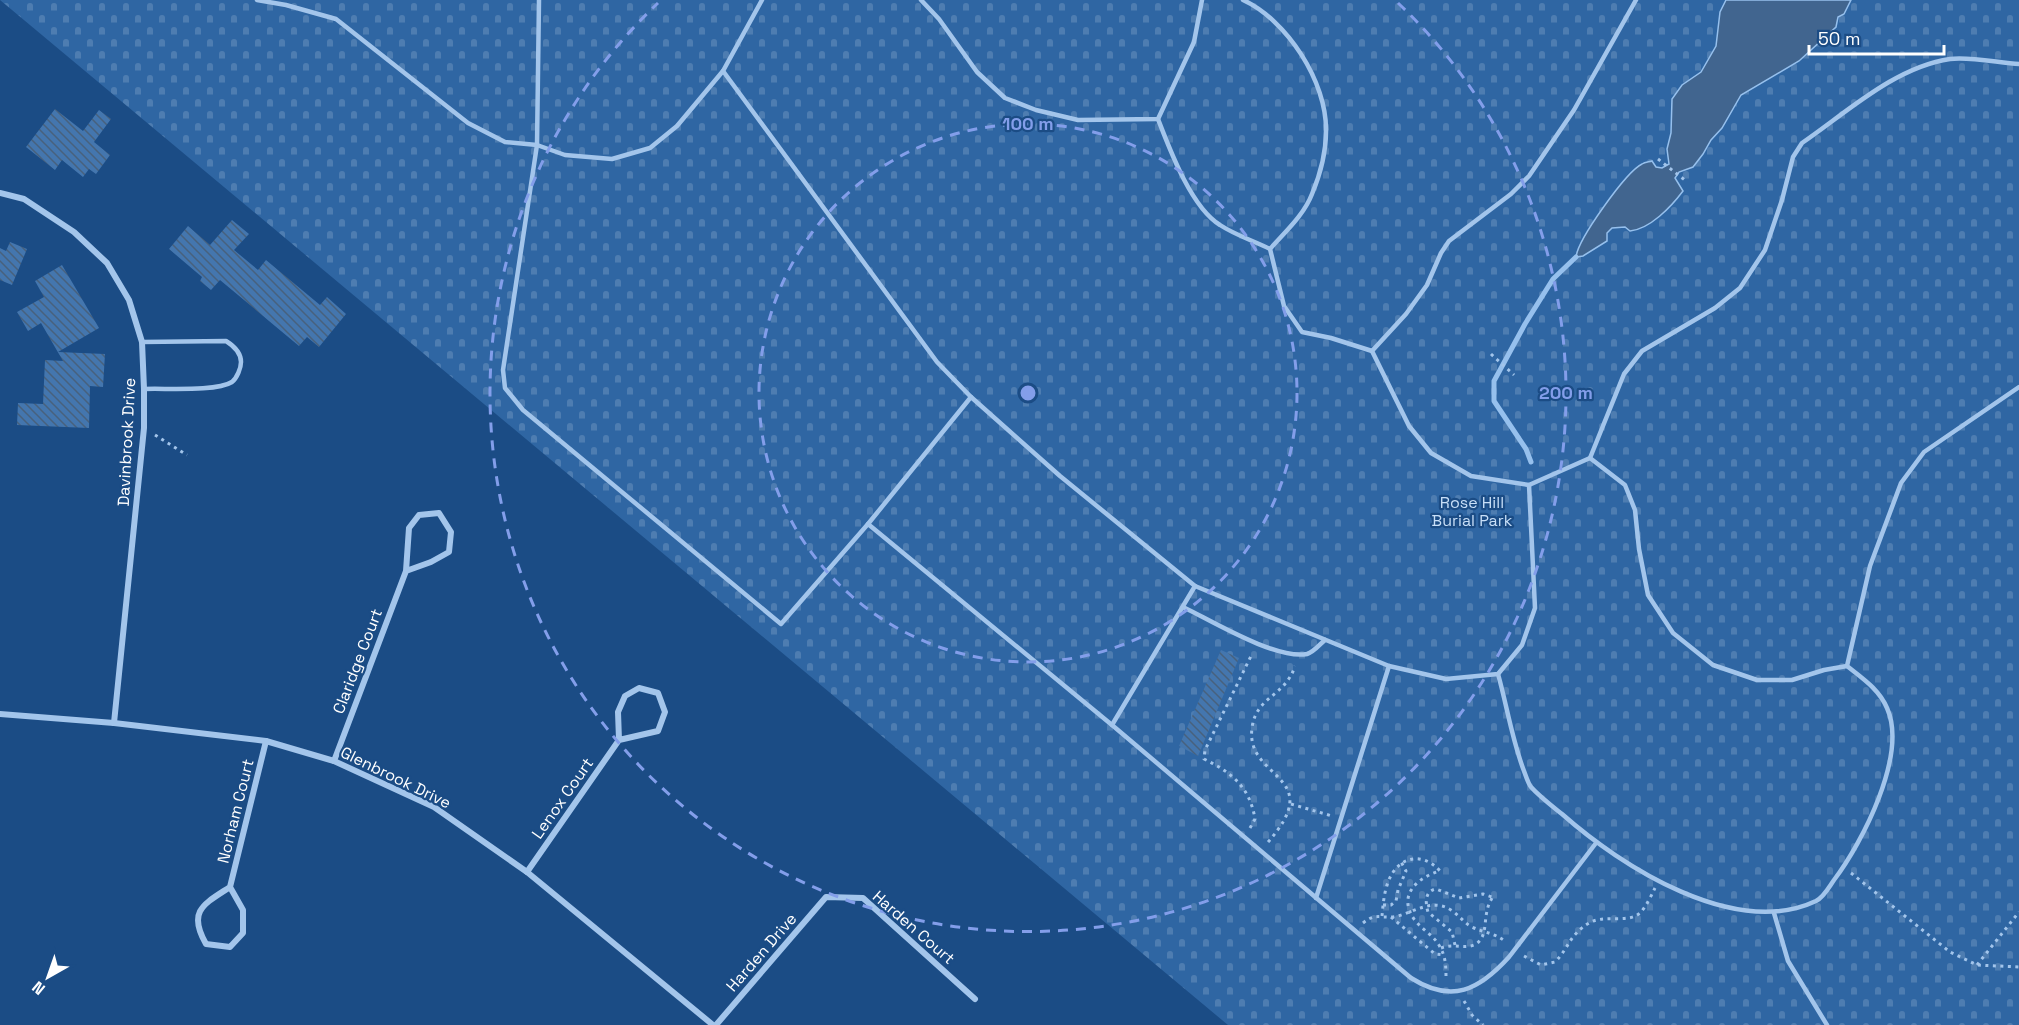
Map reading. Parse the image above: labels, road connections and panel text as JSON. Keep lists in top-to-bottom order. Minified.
{"streets":{"street":["Davinbrook Drive","Claridge Court","Glenbrook Drive","Lenox Court","Norham Court","Harden Court","Harden Drive"]},"crossings":[["Davinbrook Drive","Glenbrook Drive"],["Claridge Court","Glenbrook Drive"],["Glenbrook Drive","Lenox Court"],["Glenbrook Drive","Norham Court"],["Glenbrook Drive","Harden Drive"],["Harden Court","Harden Drive"]],"parks":["Rose Hill Burial Park"],"scale_bar":"50 m","north":"bottom left","rings":["100 m","200 m"]}
